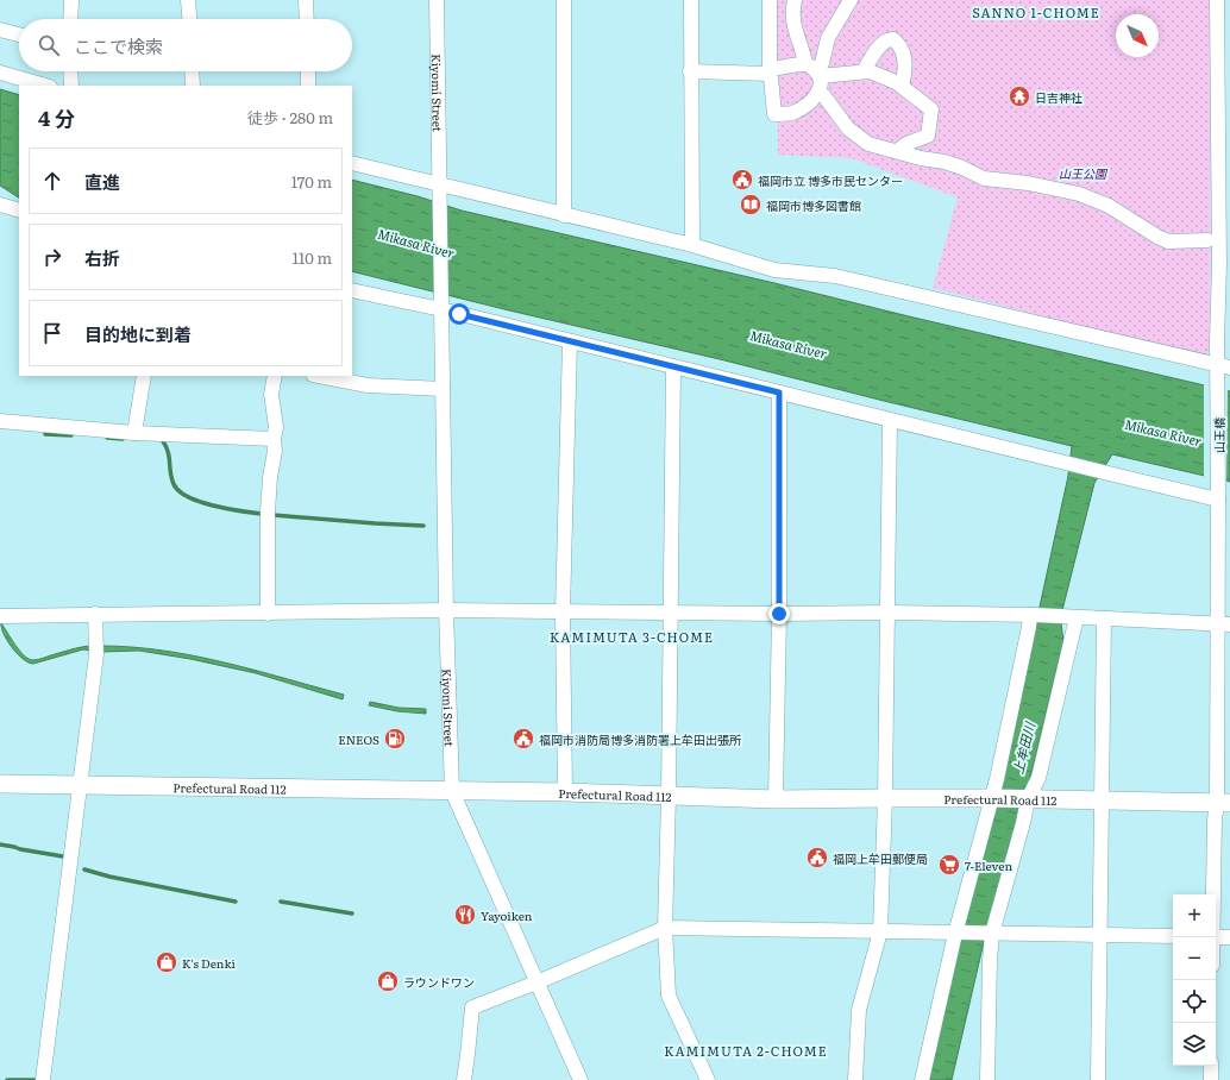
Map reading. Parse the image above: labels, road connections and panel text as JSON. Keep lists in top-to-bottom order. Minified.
{"streets":{"main road":["Prefectural Road 112"],"street":["Kiyomi Street","山王橋"]},"crossings":[["Kiyomi Street","Prefectural Road 112"],["山王橋","Prefectural Road 112"]],"districts":["SANNO 1-CHOME","KAMIMUTA 3-CHOME","KAMIMUTA 2-CHOME"],"water":["Mikasa River","上牟田川"],"parks":["山王公園"],"places":{"temple":["日吉神社"],"public building":["福岡市立 博多市民センター","福岡市消防局博多消防署上牟田出張所","福岡上牟田郵便局"],"library":["福岡市博多図書館"],"fuel station":["ENEOS"],"supermarket":["7-Eleven"],"restaurant":["Yayoiken"],"shop":["K's Denki","ラウンドワン"]},"north":"bottom right","page":{"search":"ここで検索","heading":["4 分","徒歩 · 280 m"],"list":[["直進","170 m"],["右折","110 m"],"目的地に到着"],"map_buttons":["+","−"]}}
